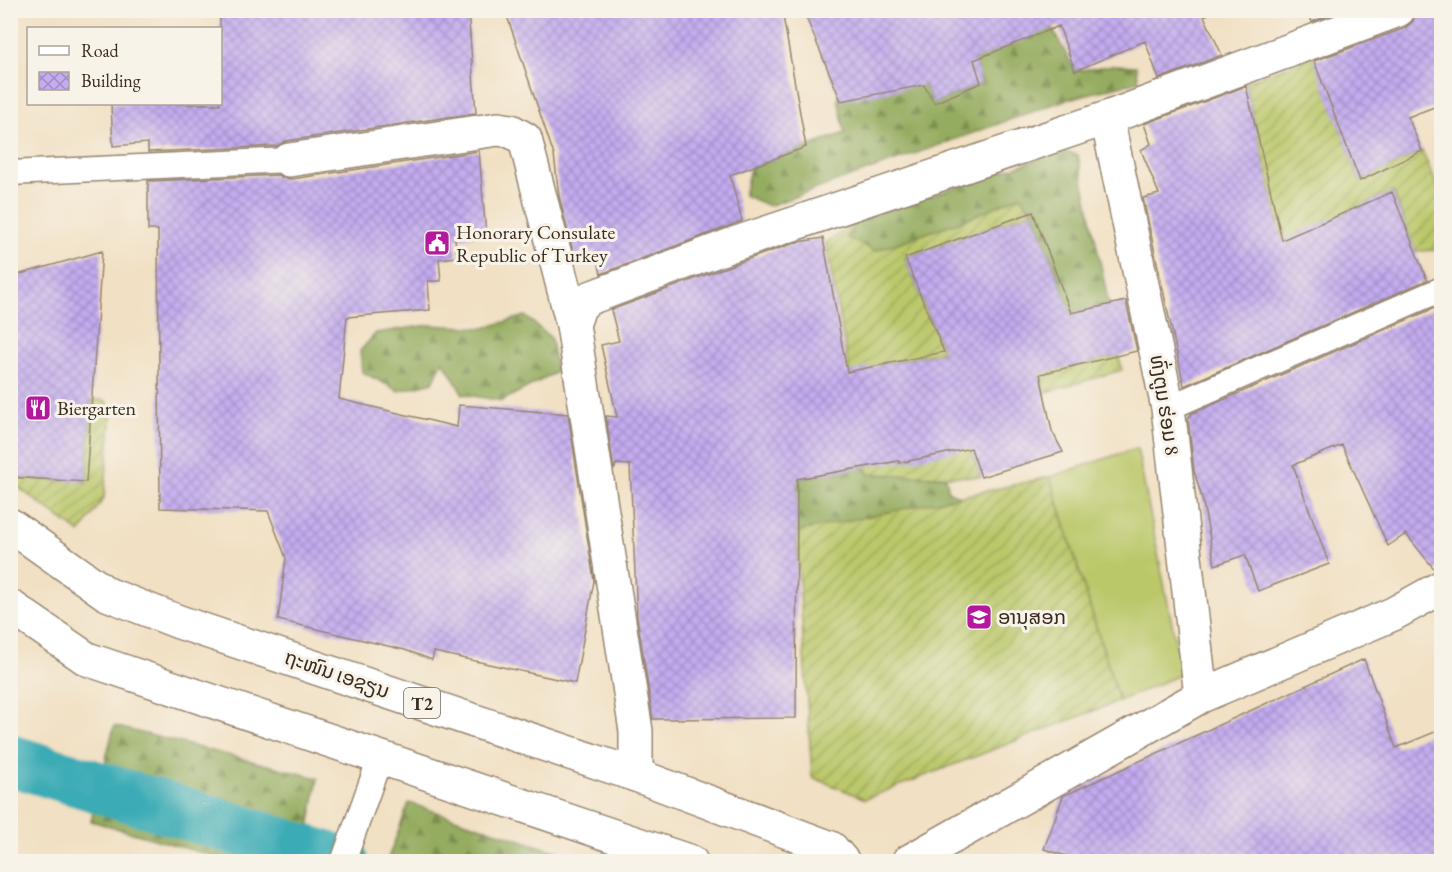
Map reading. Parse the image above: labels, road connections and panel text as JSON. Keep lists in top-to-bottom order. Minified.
{"streets":{"street":["ທົ່ງຕູມ ຮ່ອມ 8","ຖະໜົນ ເອຊຽນ","T2"]},"places":{"public building":["Honorary Consulate Republic of Turkey"],"restaurant":["Biergarten"],"school or university":["ອານຸສອກ"]},"legend":["Road","Building"]}
